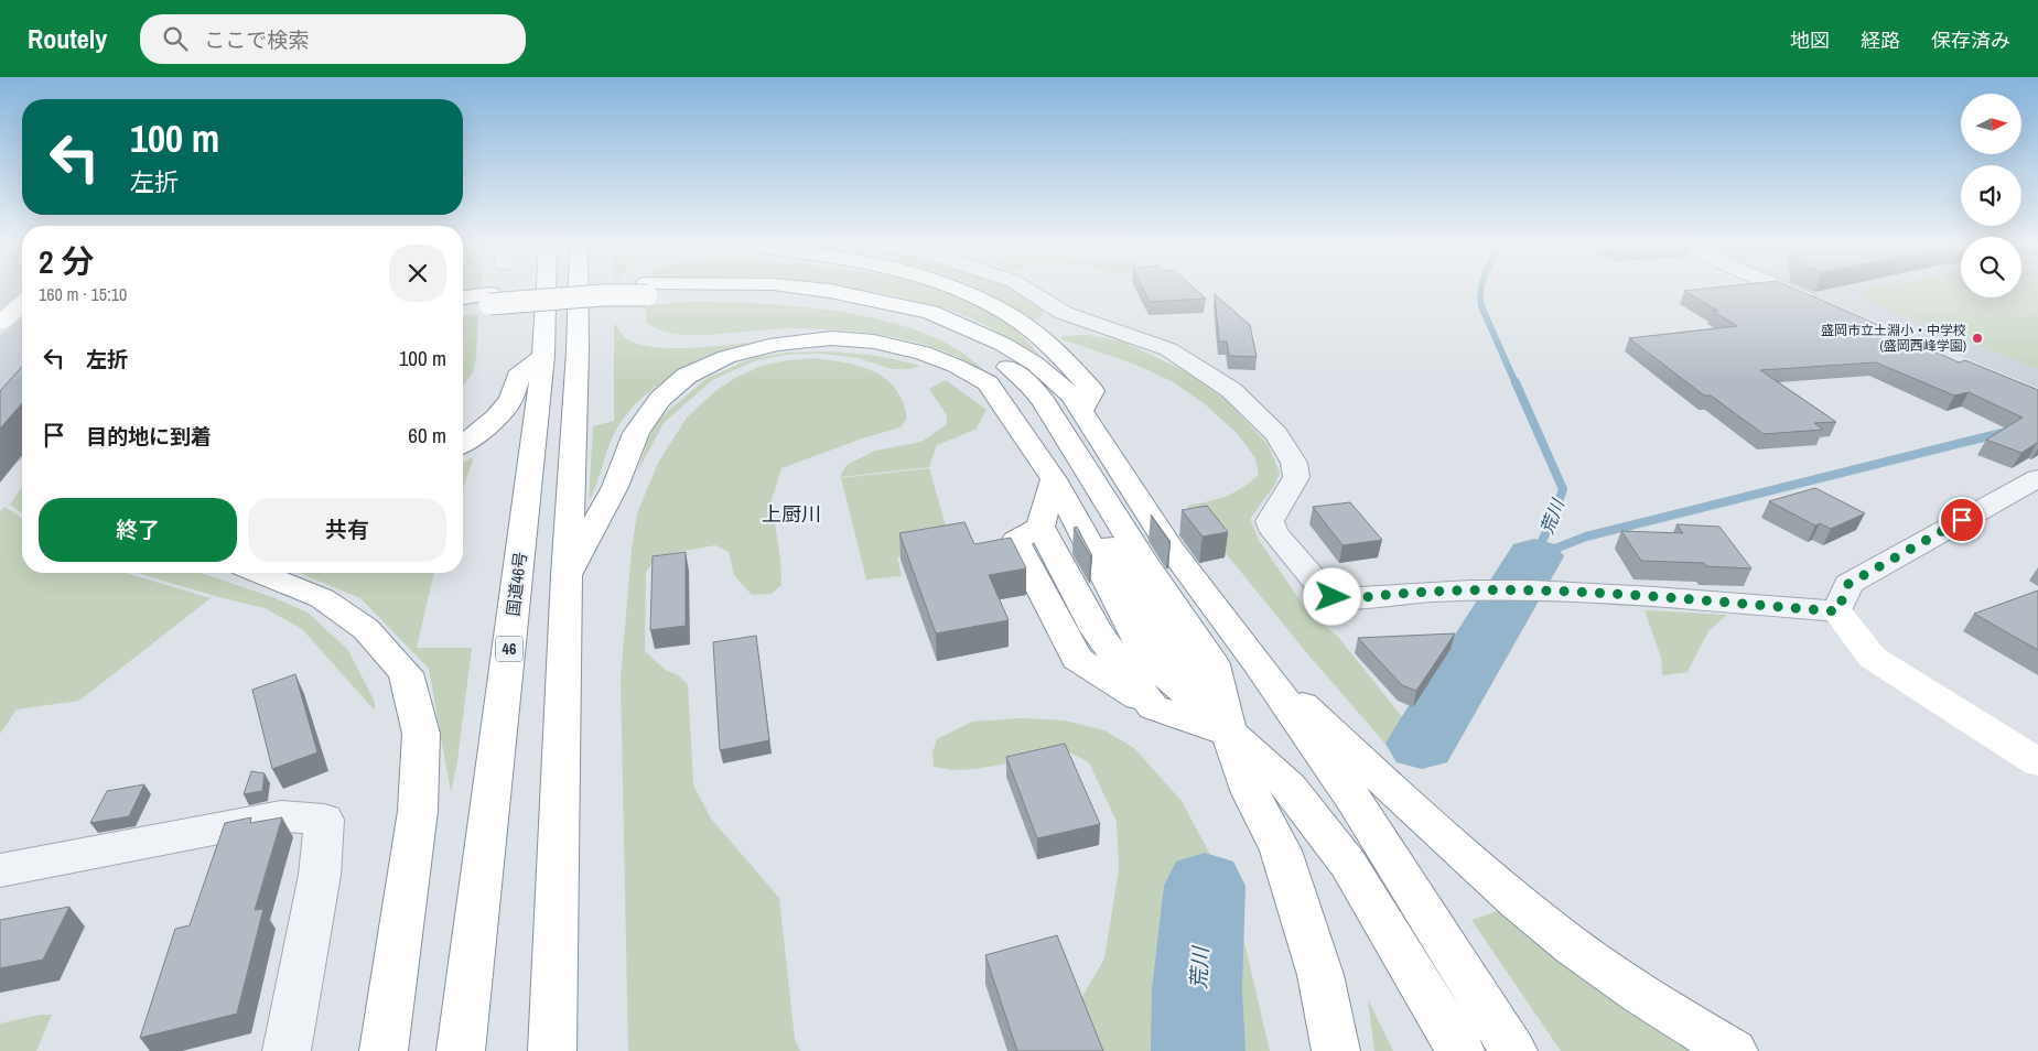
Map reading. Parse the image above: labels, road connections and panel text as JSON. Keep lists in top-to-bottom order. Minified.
{"streets":{"main road":["国道46号","46"]},"districts":["上厨川"],"water":["荒川"],"places":["盛岡市立土淵小・中学校 (盛岡西峰学園)"],"north":"right","page":{"header":"Routely","search":"ここで検索","nav":["地図","経路","保存済み"],"turn":["100 m","左折"],"heading":["2 分","160 m · 15:10"],"list":[{"name":"左折","value":"100 m"},{"name":"目的地に到着","value":"60 m"}],"buttons":["終了","共有"]}}
